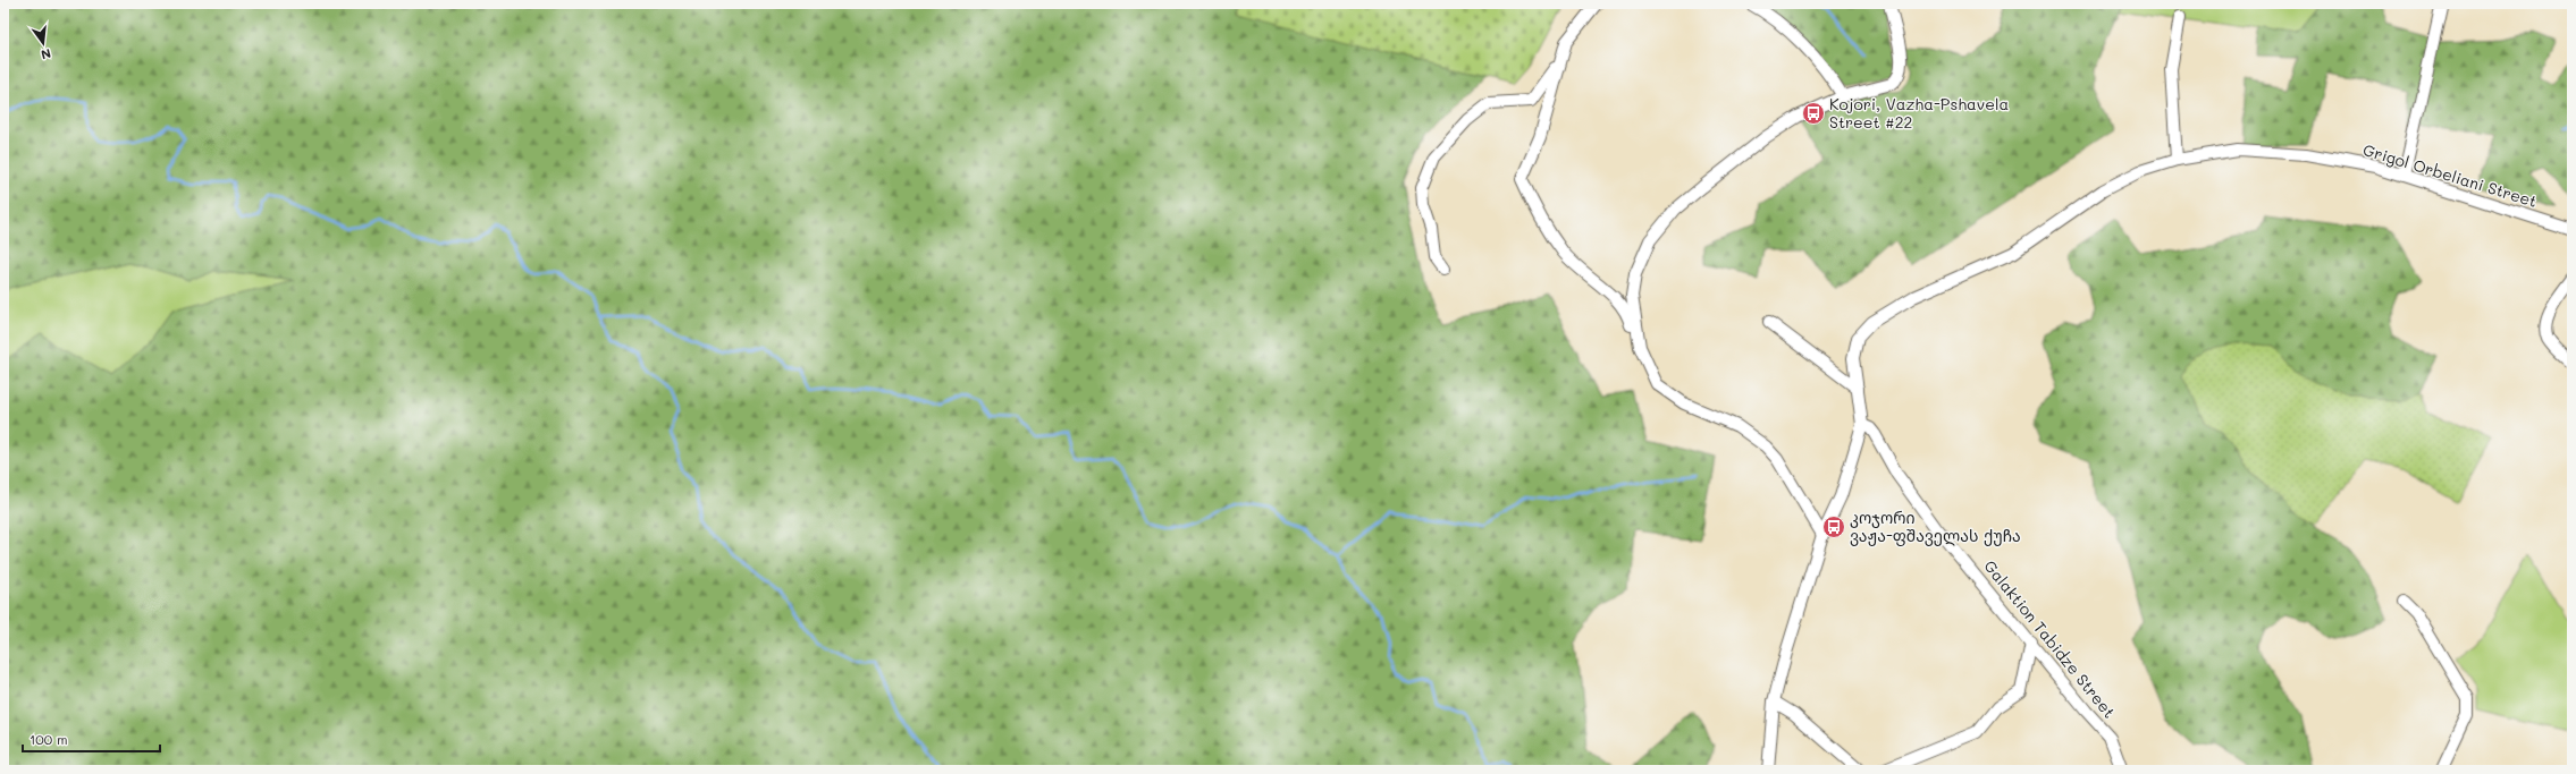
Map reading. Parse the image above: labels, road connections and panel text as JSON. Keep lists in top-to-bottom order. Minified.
{"streets":{"street":["Grigol Orbeliani Street","Galaktion Tabidze Street"]},"crossings":[["Grigol Orbeliani Street","Galaktion Tabidze Street"]],"places":{"bus stop":["Kojori, Vazha-Pshavela Street #22","კოჯორი ვაჟა-ფშაველას ქუჩა"]},"scale_bar":"100 m","north":"bottom"}
